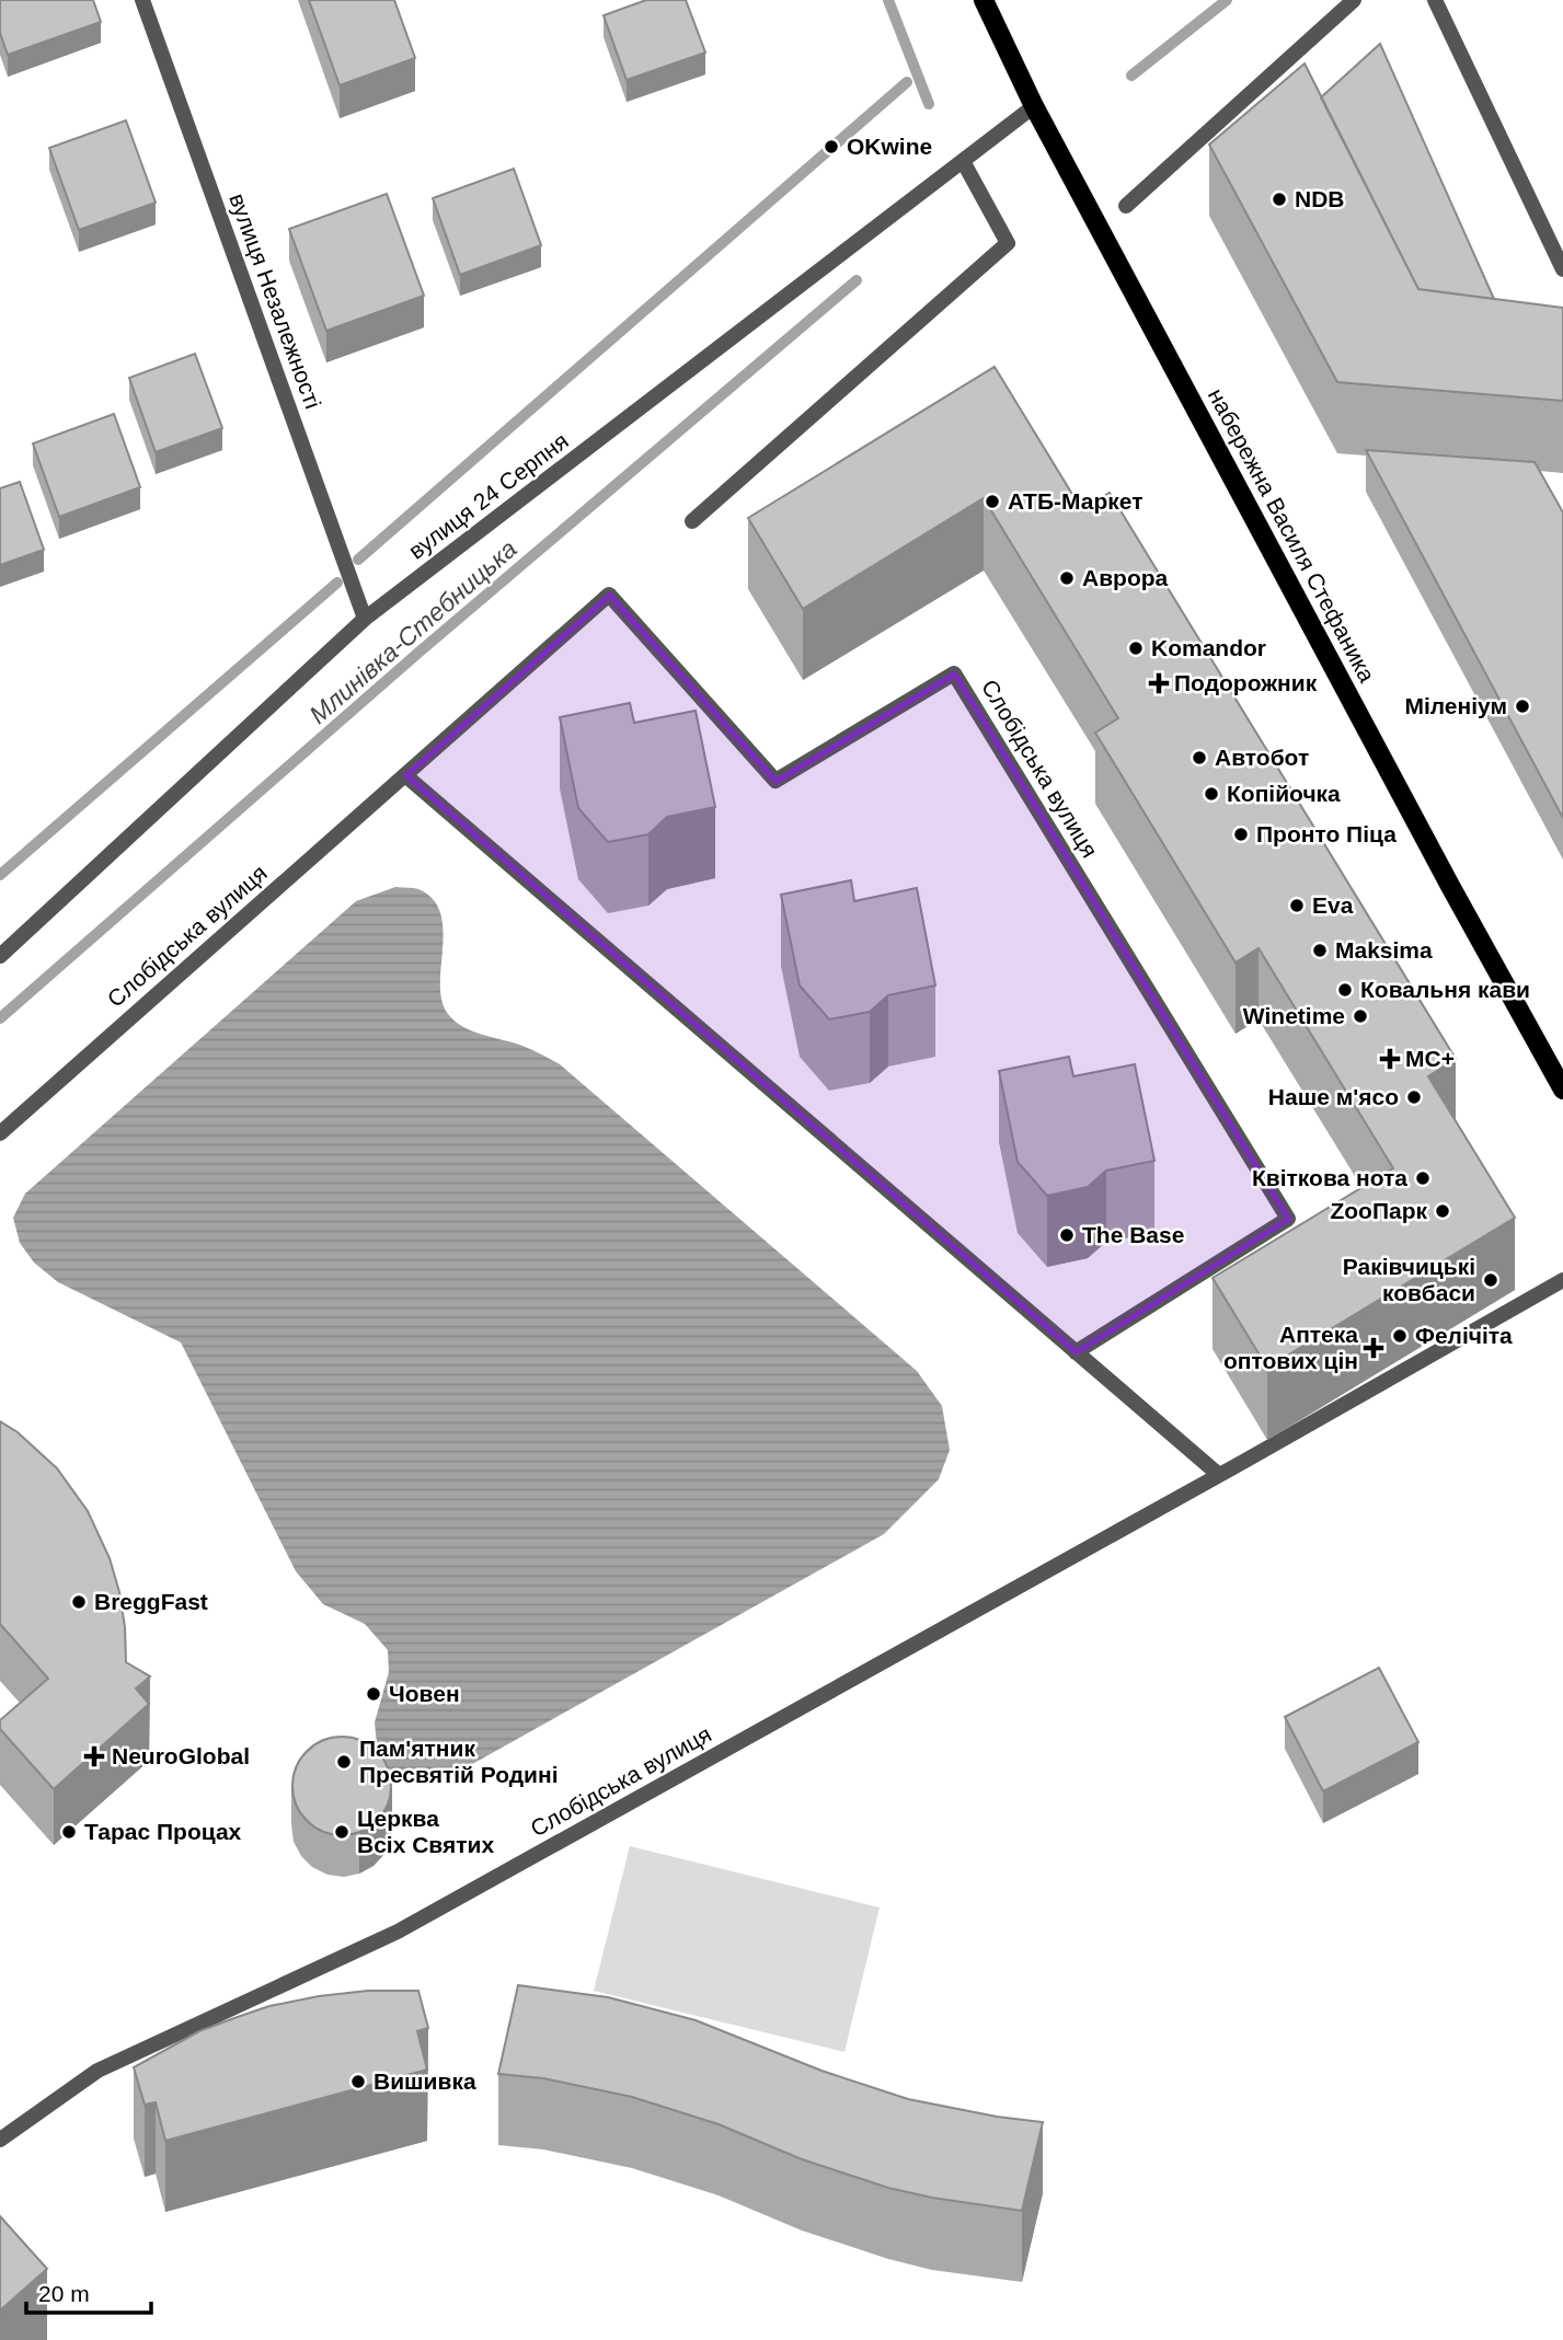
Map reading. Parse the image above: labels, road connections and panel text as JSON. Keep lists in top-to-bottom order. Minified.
{"streets":{"main road":["набережна Василя Стефаника"],"street":["вулиця Незалежності","вулиця 24 Серпня","Слобідська вулиця"]},"crossings":[["вулиця Незалежності","вулиця 24 Серпня"],["вулиця 24 Серпня","набережна Василя Стефаника"]],"water":["Млинівка-Стебницька"],"places":{"other":["OKwine","NDB","АТБ-Маркет","Аврора","Komandor","Міленіум","Автобот","Копійочка","Пронто Піца","Eva","Maksima","Ковальня кави","Winetime","Наше м'ясо","Квіткова нота","ZooПарк","The Base","Раківчицькі ковбаси","Фелічіта","BreggFast","Човен","Пам'ятник Пресвятій Родині","Тарас Процах","Церква Всіх Святих","Вишивка"],"health":["Подорожник","МС+","Аптека оптових цін","NeuroGlobal"]},"scale_bar":"20 m"}
